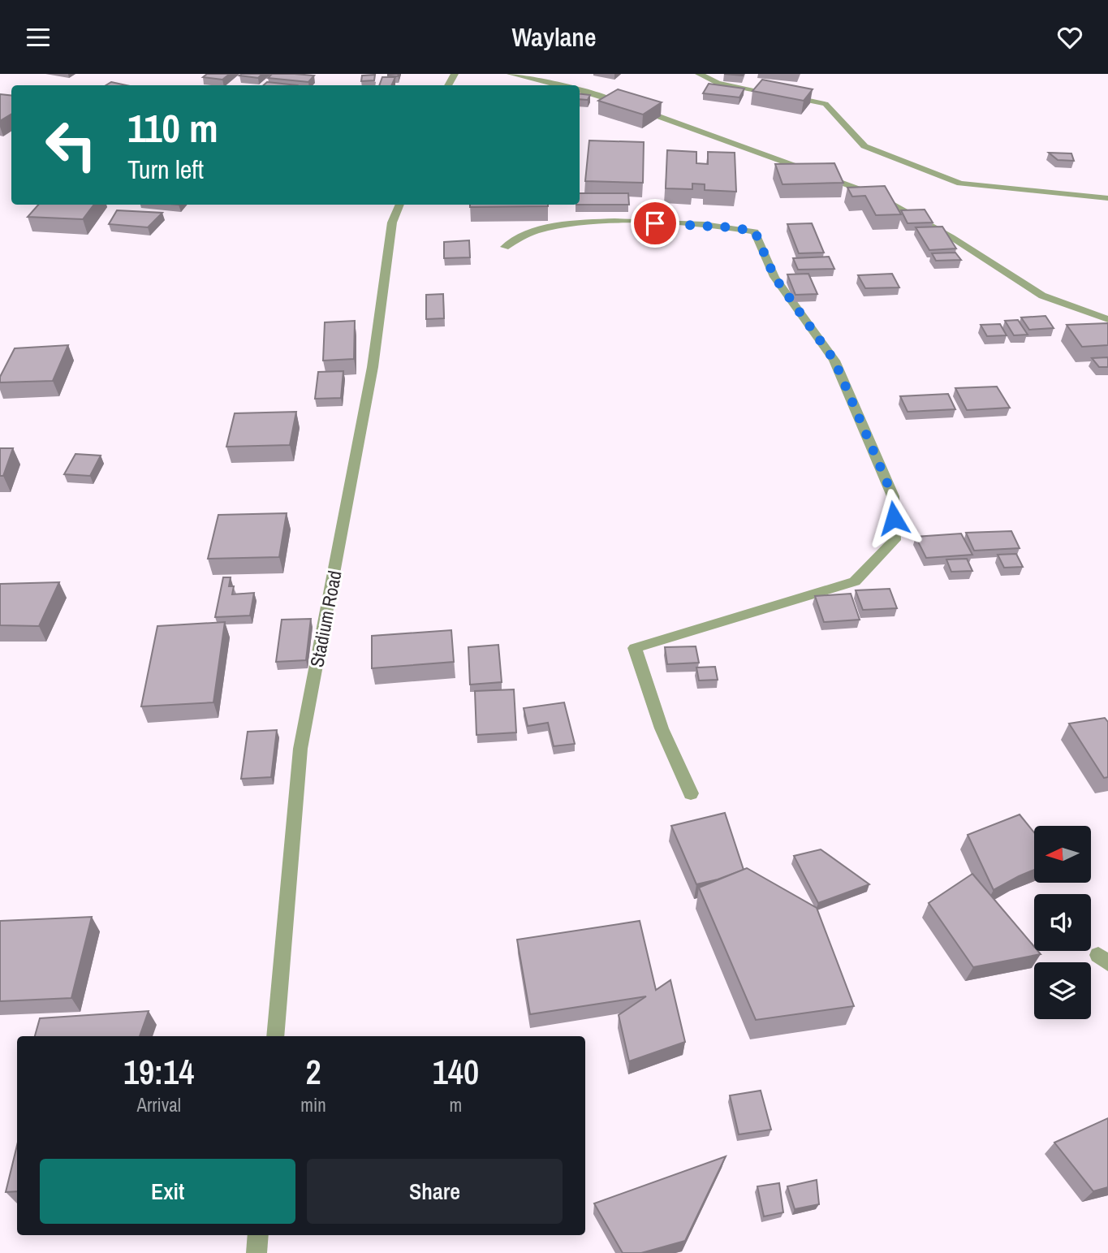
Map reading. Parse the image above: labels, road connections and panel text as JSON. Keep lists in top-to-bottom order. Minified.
{"streets":{"street":["Stadium Road"]},"north":"left","page":{"header":"Waylane","turn":["110 m","Turn left"],"eta":["19:14","Arrival","2","min","140","m"],"buttons":["Exit","Share"]}}
